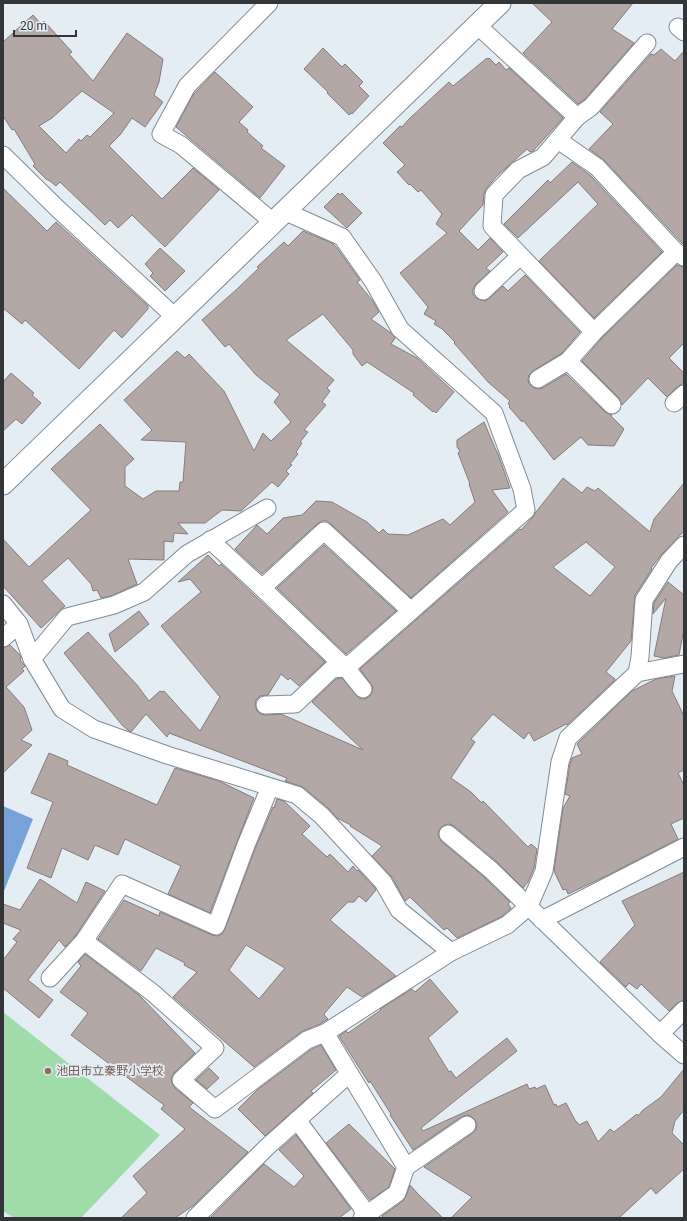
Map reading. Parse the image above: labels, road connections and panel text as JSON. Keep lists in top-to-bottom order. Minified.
{"places":["池田市立秦野小学校"],"scale_bar":"20 m"}
